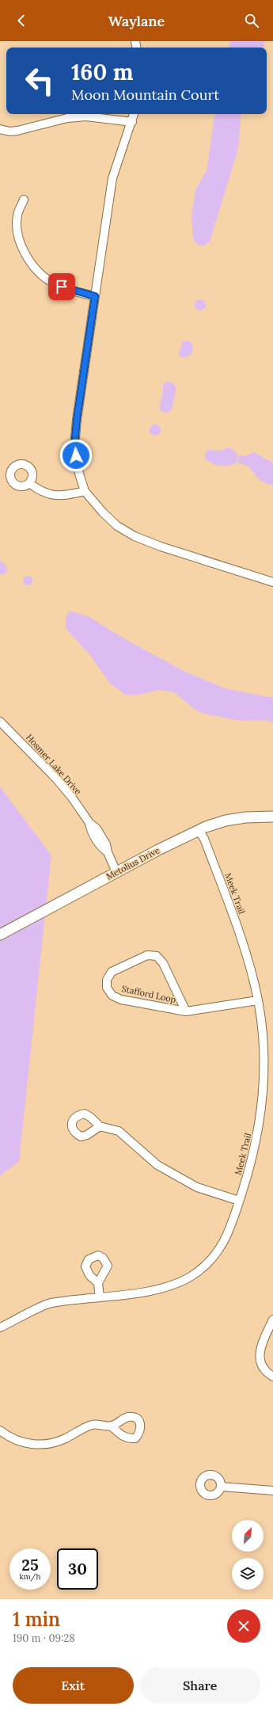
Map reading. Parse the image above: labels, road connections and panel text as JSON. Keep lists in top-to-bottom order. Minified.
{"streets":{"street":["Hosmer Lake Drive","Metolius Drive","Meek Trail","Stafford Loop"]},"crossings":[["Hosmer Lake Drive","Metolius Drive"],["Metolius Drive","Meek Trail"],["Meek Trail","Stafford Loop"]],"north":"top right","page":{"header":"Waylane","turn":["160 m","Moon Mountain Court"],"speed":"25 km/h","limit":"30","heading":["1 min","190 m · 09:28"],"buttons":["Exit","Share"]}}
